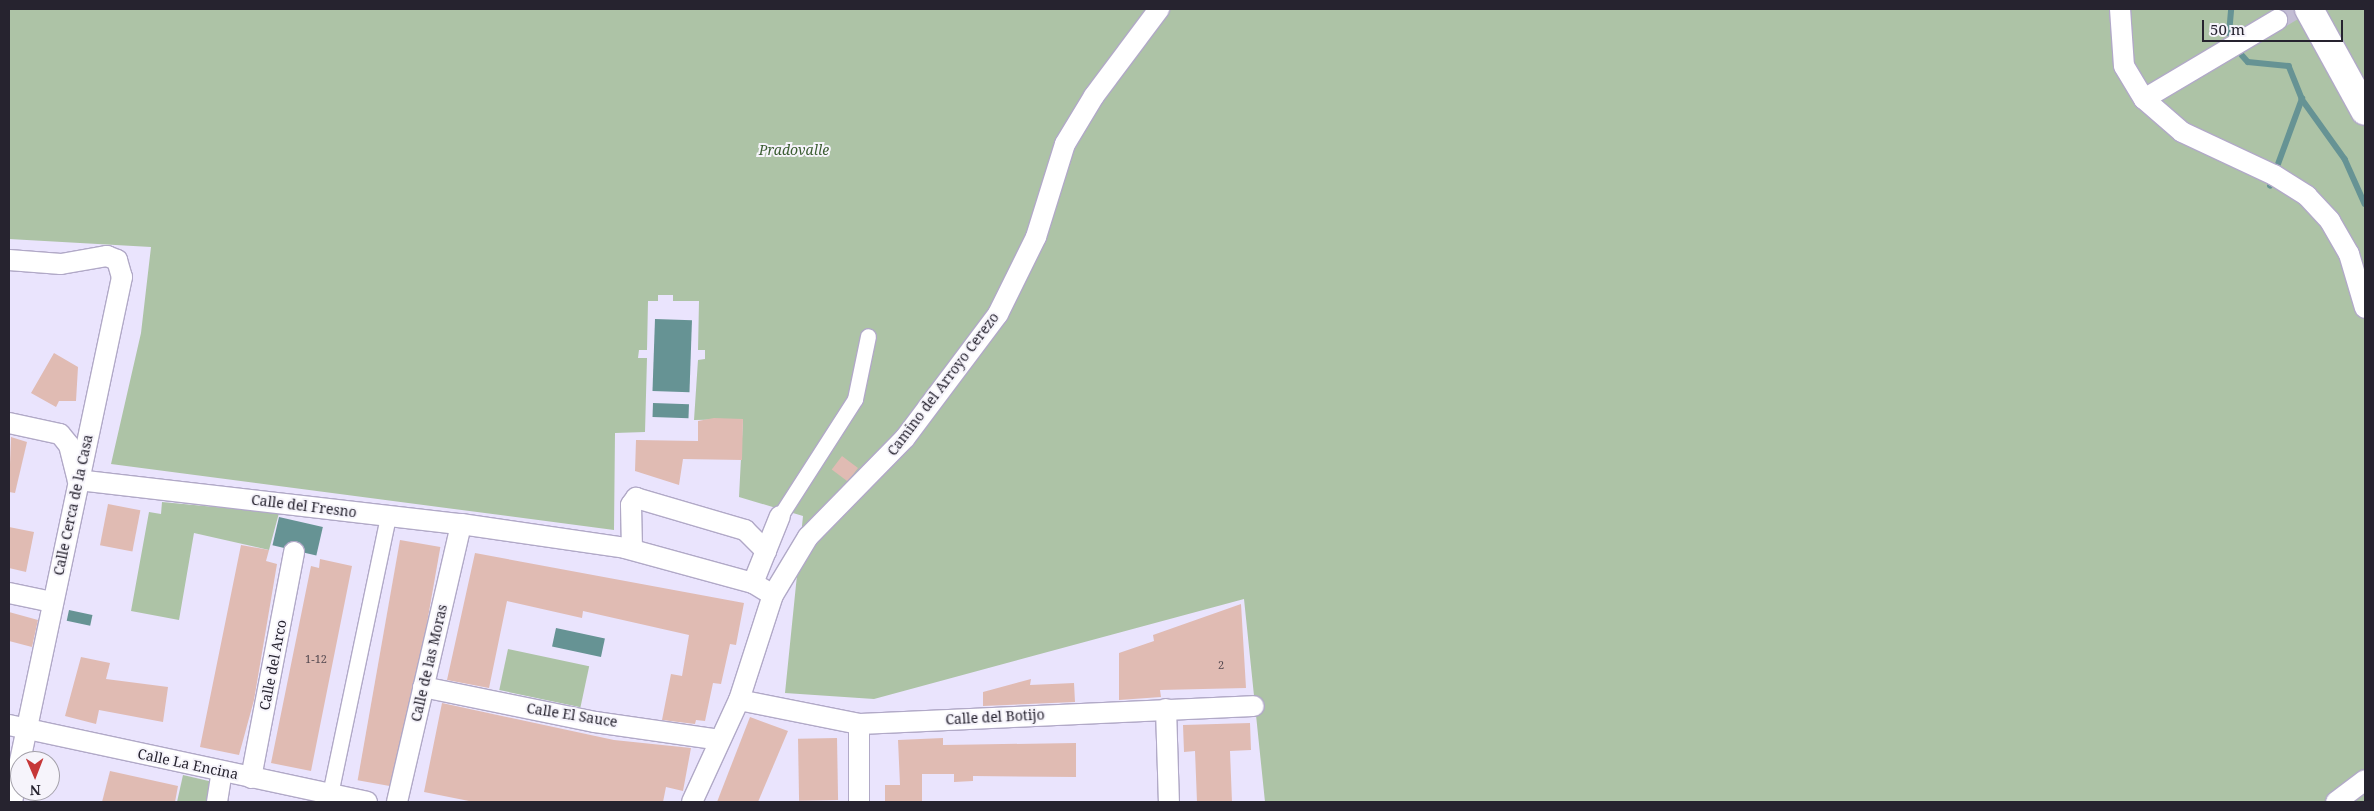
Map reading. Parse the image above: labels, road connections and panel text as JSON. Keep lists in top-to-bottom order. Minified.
{"streets":{"street":["Camino del Arroyo Cerezo","Calle Cerca de la Casa","Calle del Fresno","Calle de las Moras","Calle del Arco","Calle El Sauce","Calle del Botijo","Calle La Encina"]},"crossings":[["Camino del Arroyo Cerezo","Calle del Fresno"],["Camino del Arroyo Cerezo","Calle El Sauce"],["Camino del Arroyo Cerezo","Calle del Botijo"],["Calle Cerca de la Casa","Calle del Fresno"],["Calle Cerca de la Casa","Calle La Encina"],["Calle del Fresno","Calle de las Moras"],["Calle de las Moras","Calle El Sauce"],["Calle del Arco","Calle La Encina"]],"parks":["Pradovalle"],"house_numbers":["1-12","2"],"scale_bar":"50 m","north":"bottom"}
